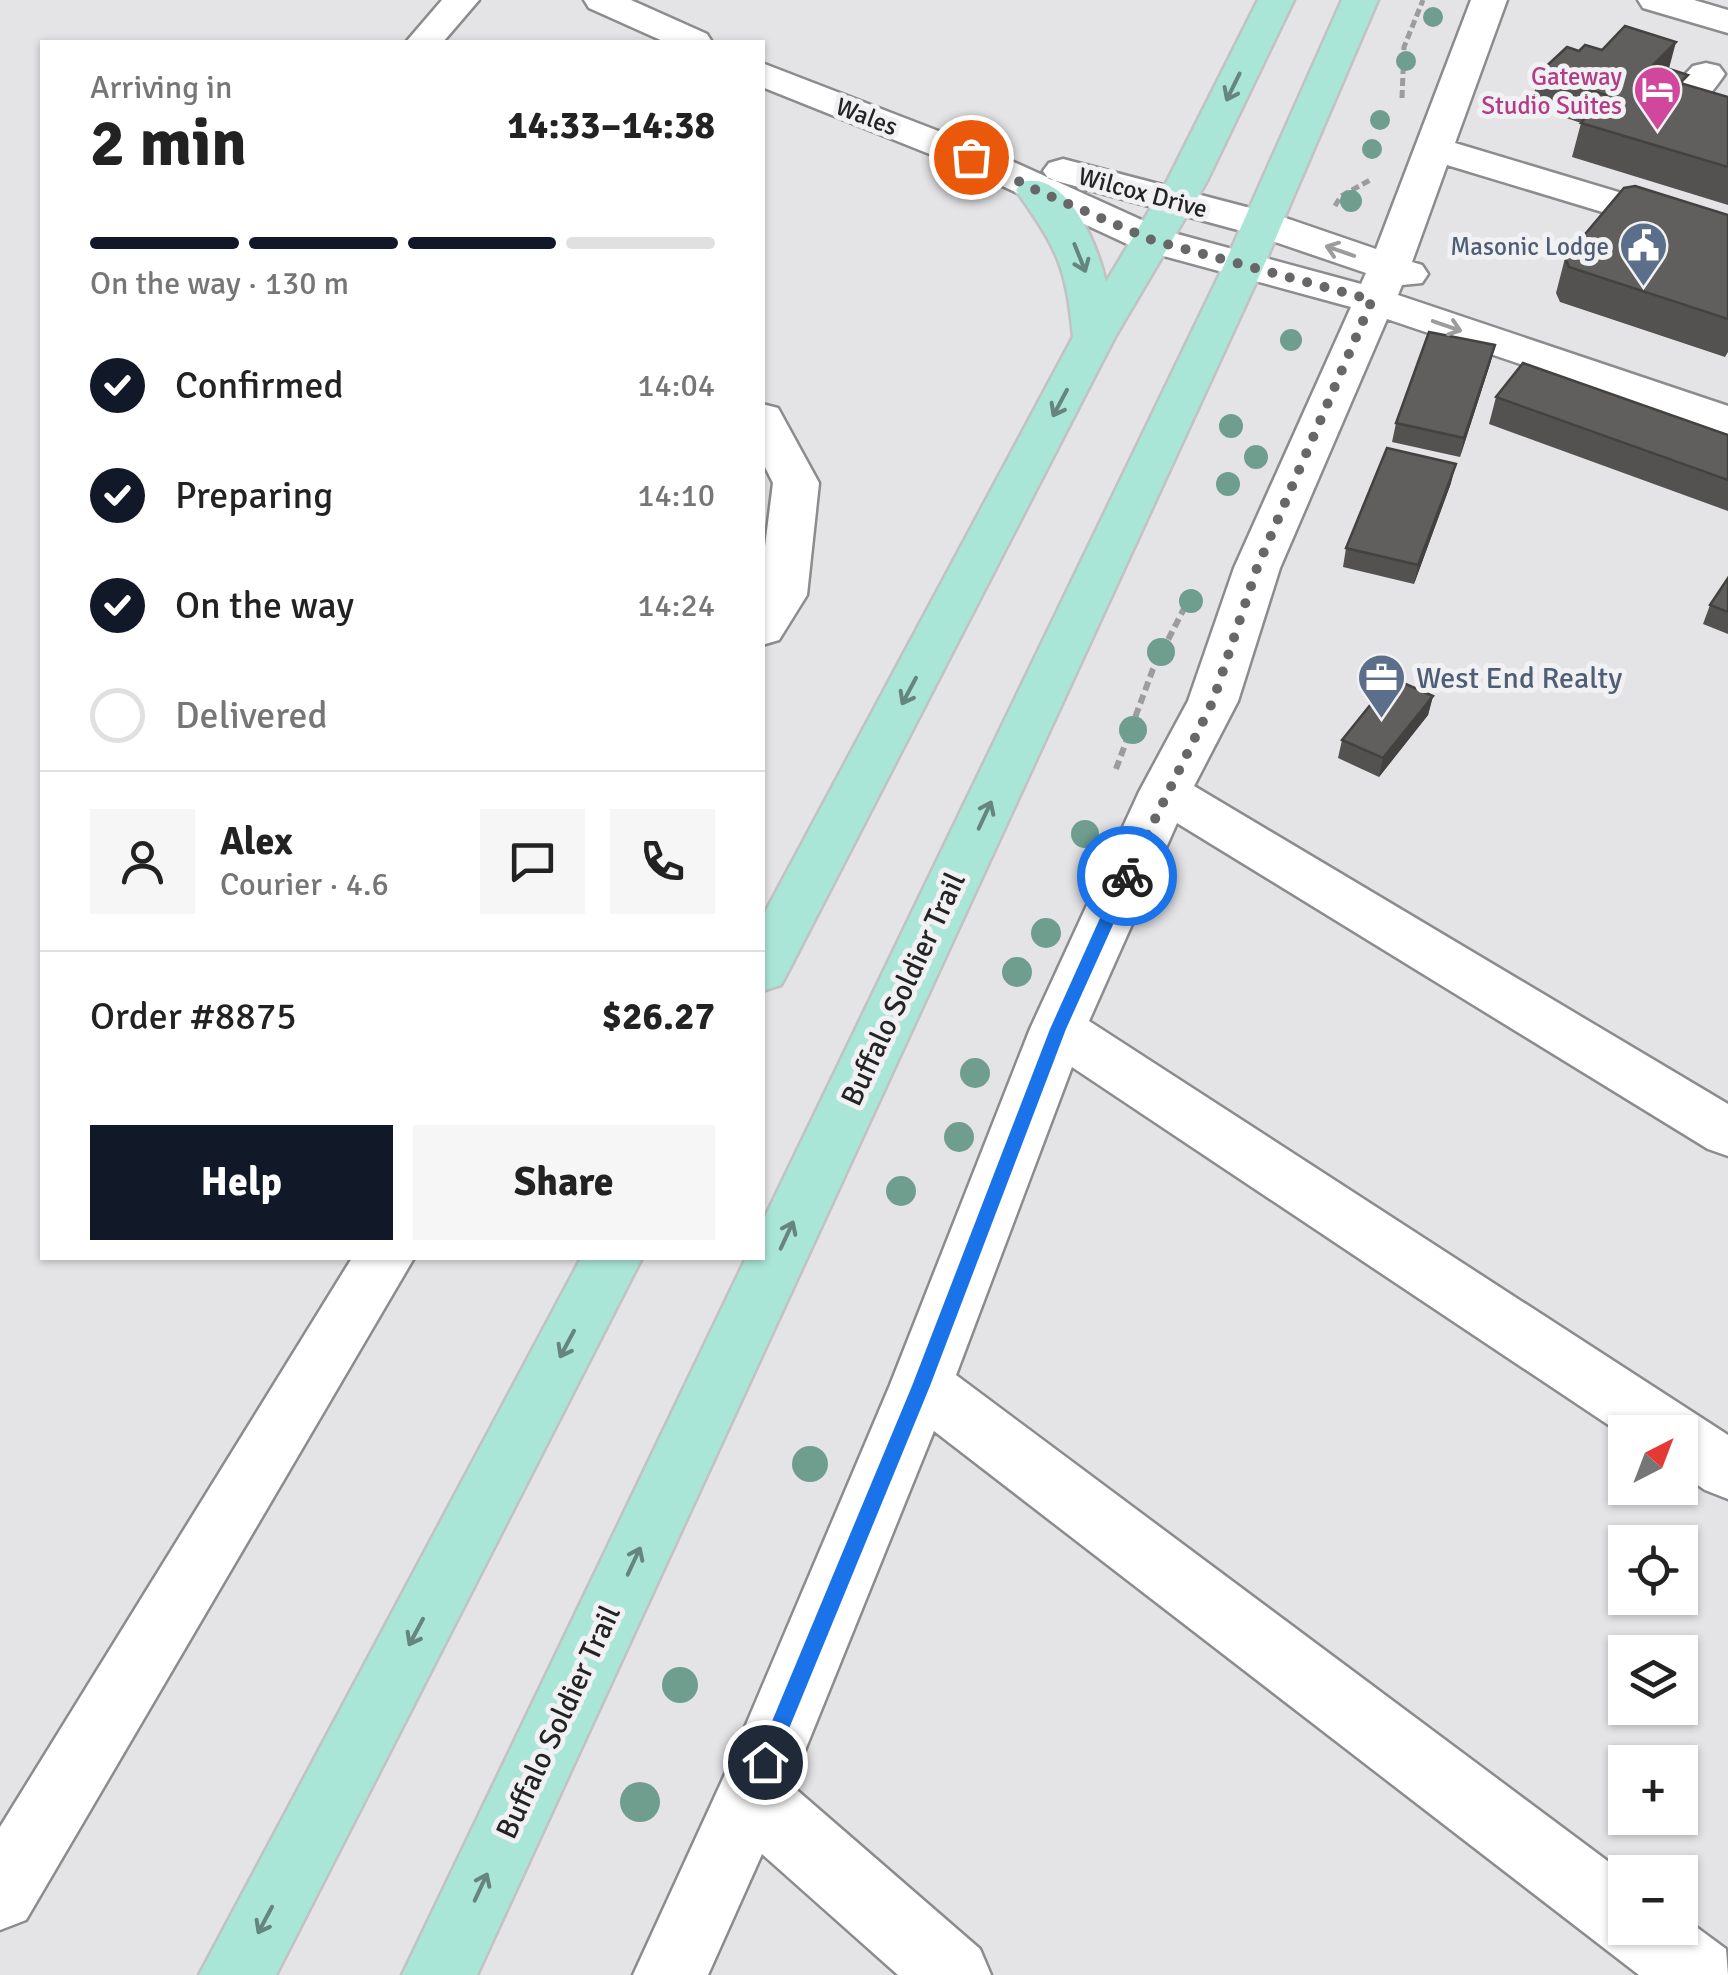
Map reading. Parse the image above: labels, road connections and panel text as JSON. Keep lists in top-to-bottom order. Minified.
{"streets":{"main road":["Buffalo Soldier Trail"],"street":["Wales","Wilcox Drive"]},"crossings":[["Wales","Wilcox Drive"],["Wilcox Drive","Buffalo Soldier Trail"]],"places":{"hotel":["Gateway Studio Suites"],"public building":["Masonic Lodge"],"office":["West End Realty"]},"north":"top right","page":{"heading":["2 min","Arriving in","14:33–14:38"],"panel":["Alex","Courier · 4.6","Order #8875","$26.27"],"bar":"On the way · 130 m","list":[["Confirmed","14:04"],["Preparing","14:10"],["On the way","14:24"],"Delivered"],"buttons":["Help","Share"],"map_buttons":["+","−"]}}
